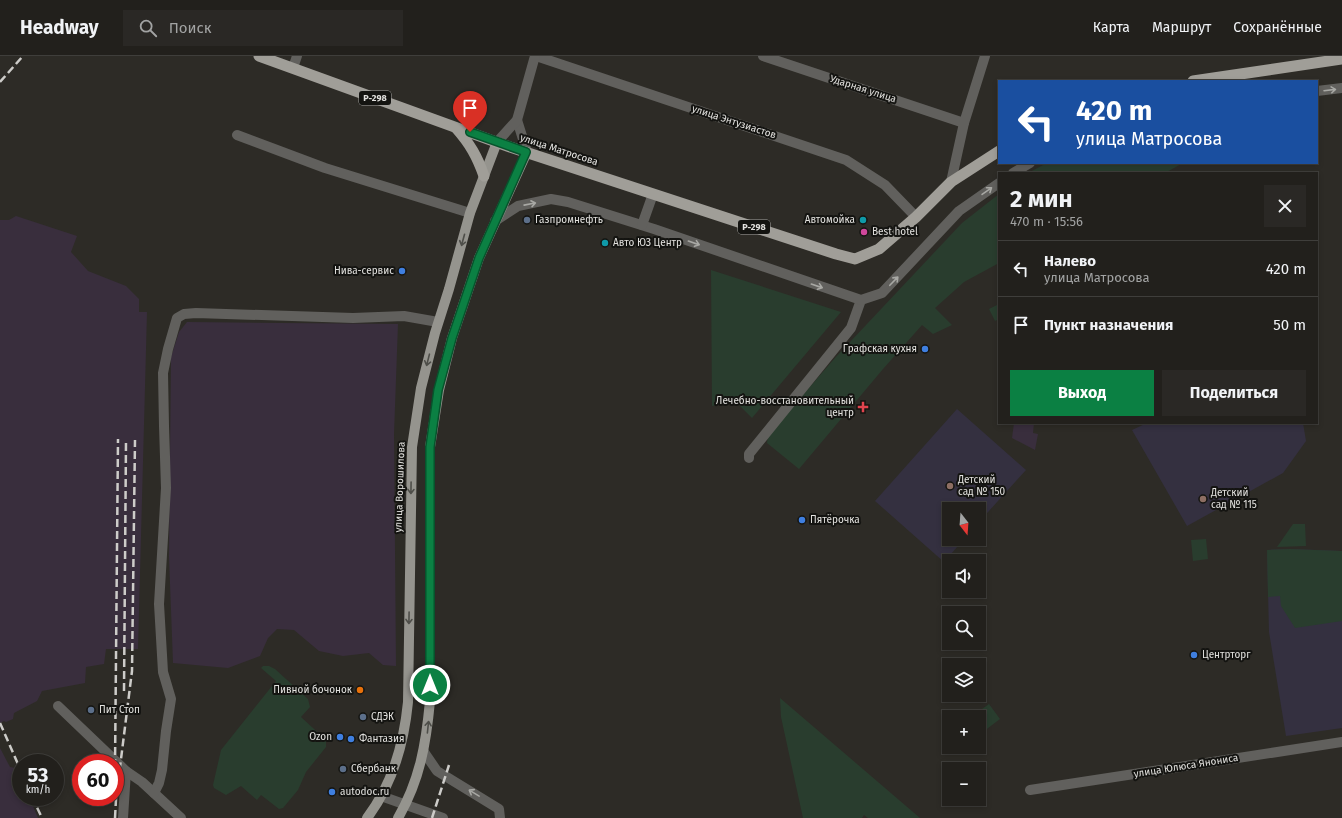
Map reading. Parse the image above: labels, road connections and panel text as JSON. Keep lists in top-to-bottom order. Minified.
{"streets":{"highway":["Р-298","улица Матросова"],"main road":["улица Ворошилова"],"street":["Ударная улица","улица Энтузиастов","улица Юлюса Янониса"]},"crossings":[["Р-298","улица Энтузиастов"],["Р-298","улица Матросова"],["улица Энтузиастов","улица Матросова"],["улица Энтузиастов","улица Ворошилова"],["улица Матросова","улица Ворошилова"]],"one_way":["улица Ворошилова"],"places":{"other":["Газпромнефть","Автомойка","Best hotel","Авто ЮЗ Центр","Нива-сервис","Графская кухня","Детский сад № 150","Детский сад № 115","Пятёрочка","Центрторг","Пивной бочонок","Пит Стоп","СДЭК","Ozon","Фантазия","Сбербанк","autodoc.ru"],"health":["Лечебно-восстановительный центр"]},"north":"bottom","page":{"header":"Headway","search":"Поиск","nav":["Карта","Маршрут","Сохранённые"],"turn":["420 m","улица Матросова"],"heading":["2 мин","470 m · 15:56"],"list":[{"name":"Налево","note":"улица Матросова","value":"420 m"},{"name":"Пункт назначения","value":"50 m"}],"buttons":["Выход","Поделиться"],"map_buttons":["+","−"],"speed":"53 km/h","limit":"60"}}
